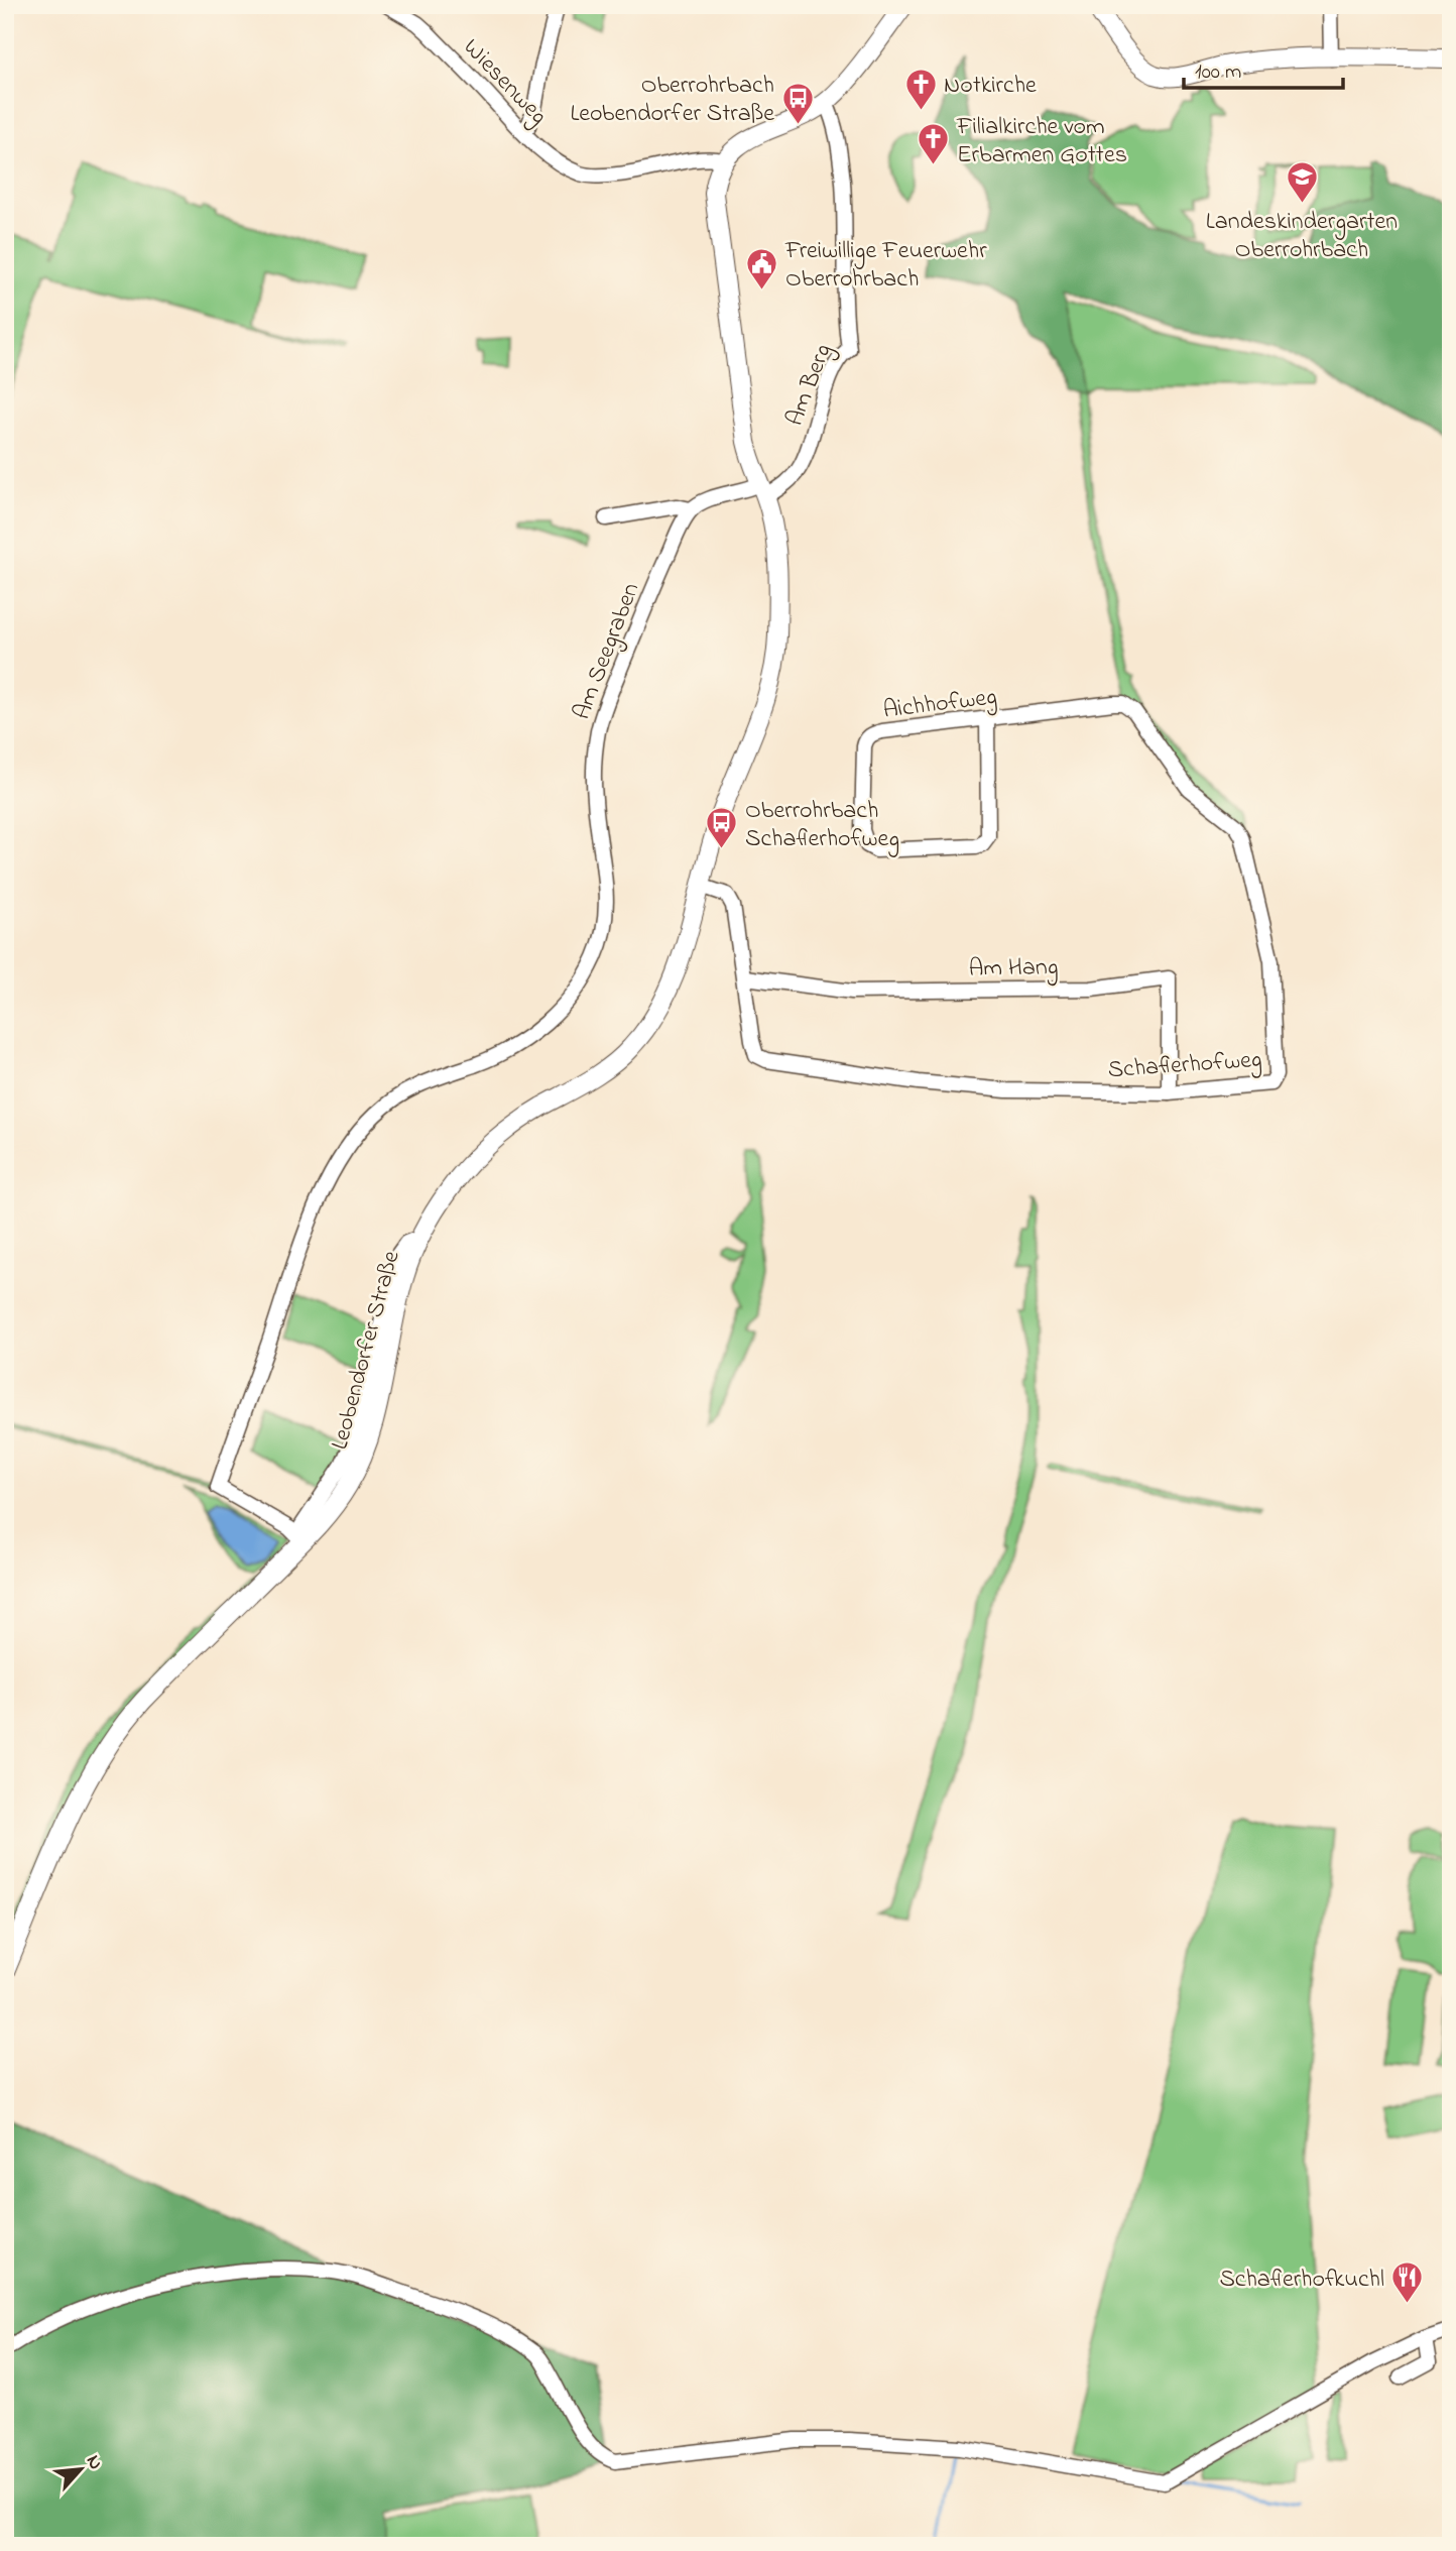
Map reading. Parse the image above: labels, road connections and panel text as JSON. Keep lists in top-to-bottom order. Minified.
{"streets":{"main road":["Leobendorfer Straße"],"street":["Wiesenweg","Am Berg","Am Seegraben","Aichhofweg","Am Hang","Schaflerhofweg"]},"crossings":[["Wiesenweg","Leobendorfer Straße"],["Am Berg","Leobendorfer Straße"],["Am Seegraben","Leobendorfer Straße"],["Aichhofweg","Schaflerhofweg"],["Am Hang","Schaflerhofweg"]],"places":{"church":["Notkirche","Filialkirche vom Erbarmen Gottes"],"bus stop":["Oberrohrbach Leobendorfer Straße","Oberrohrbach Schaflerhofweg"],"school or university":["Landeskindergarten Oberrohrbach"],"public building":["Freiwillige Feuerwehr Oberrohrbach"],"restaurant":["Schaflerhofkuchl"]},"scale_bar":"100 m","north":"top right"}
